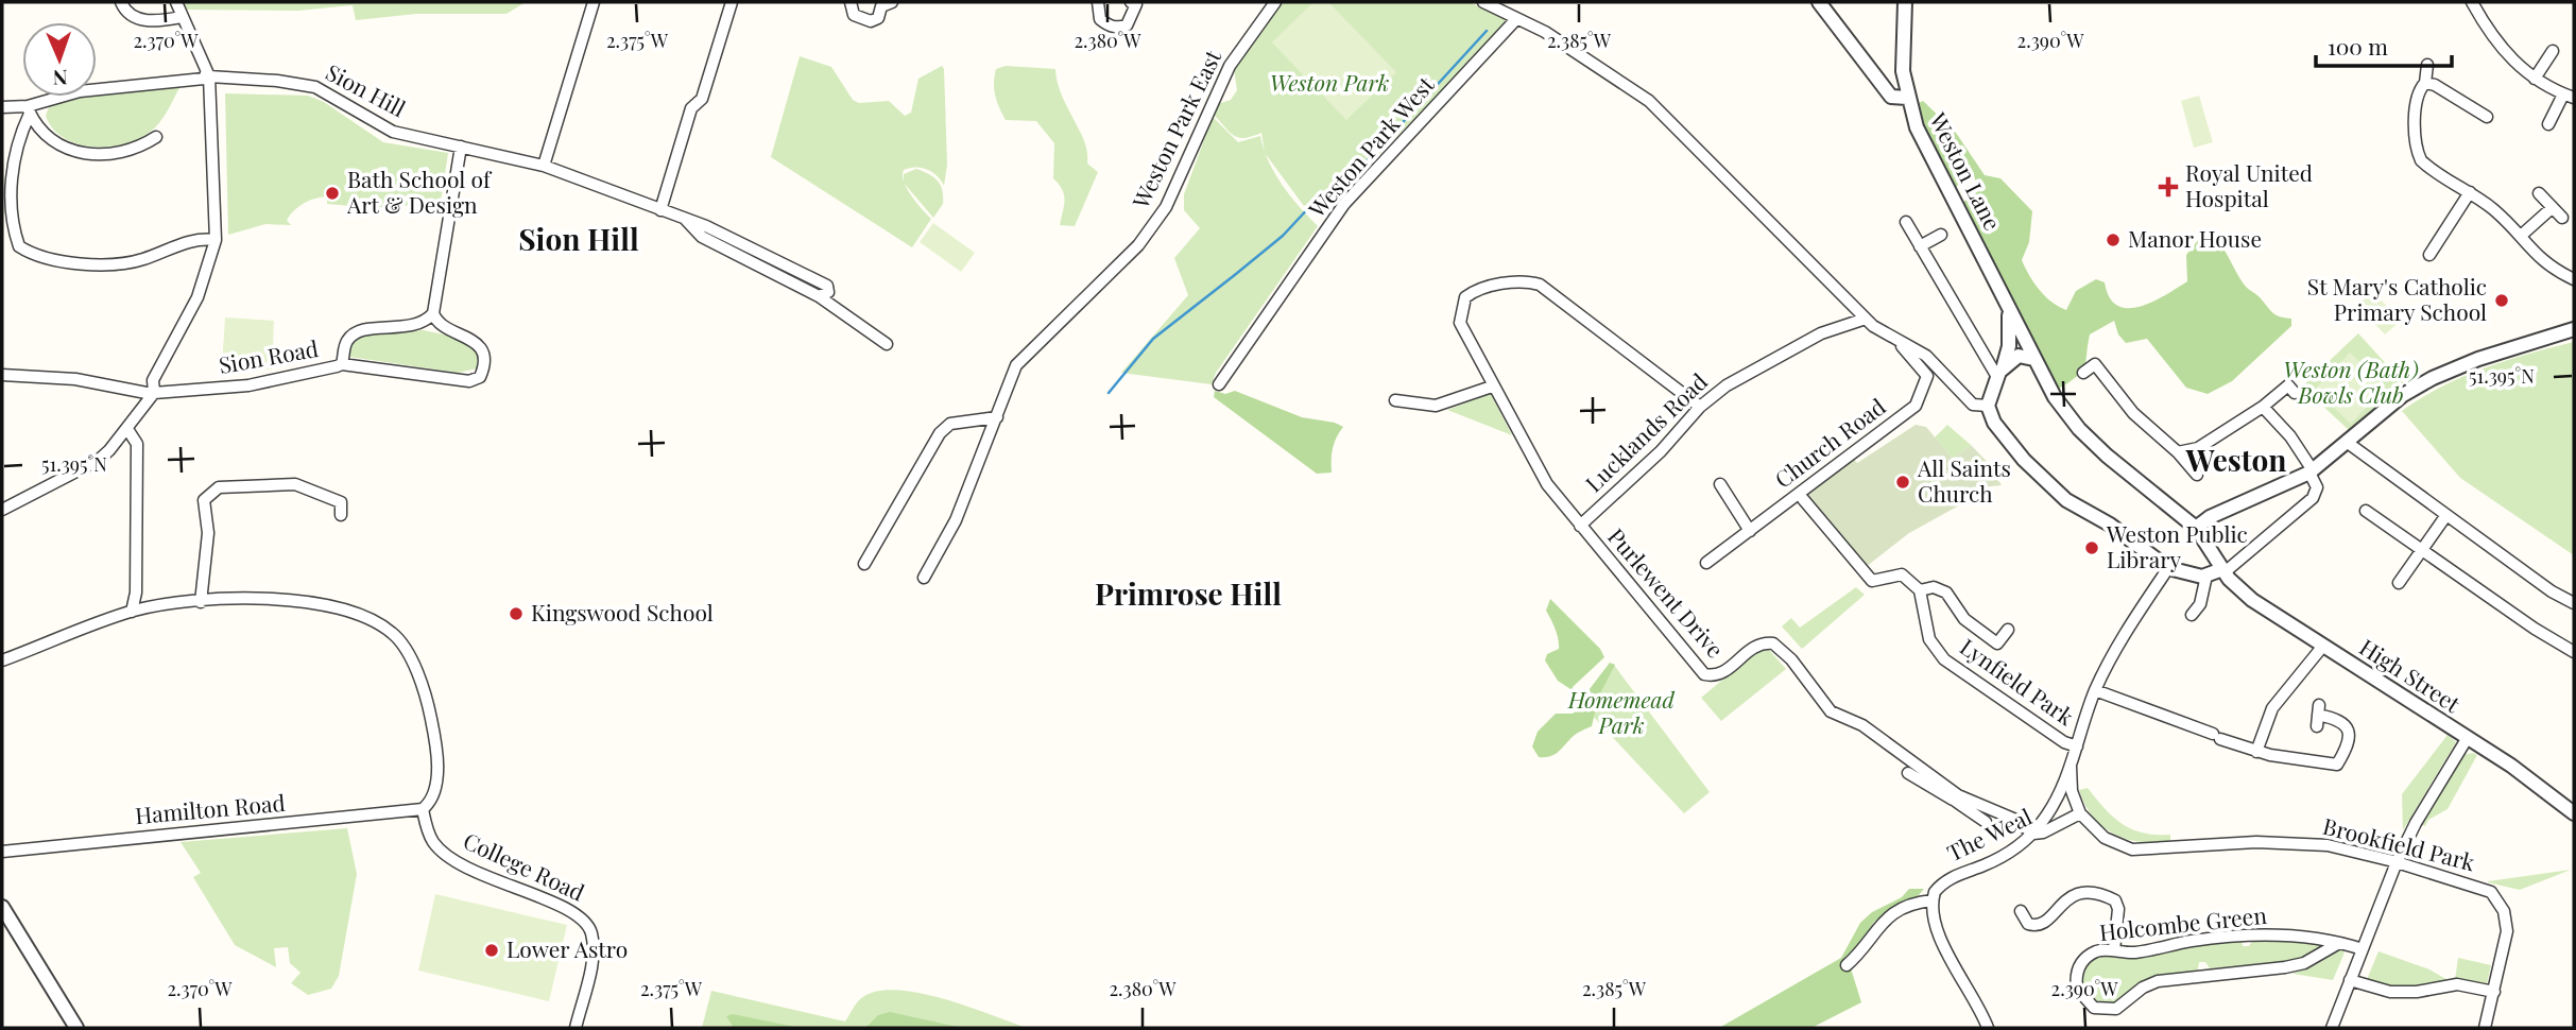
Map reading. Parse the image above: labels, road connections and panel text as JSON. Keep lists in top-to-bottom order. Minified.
{"streets":{"street":["Sion Hill","Weston Park East","Weston Park West","Weston Lane","Sion Road","Lucklands Road","Church Road","Purlewent Drive","High Street","Lynfield Park","Hamilton Road","The Weal","Brookfield Park","College Road","Holcombe Green"]},"crossings":[["Weston Lane","High Street"],["Lucklands Road","Purlewent Drive"],["Purlewent Drive","The Weal"],["Hamilton Road","College Road"],["The Weal","Brookfield Park"]],"districts":["Sion Hill","Weston","Primrose Hill"],"parks":["Weston Park","Weston (Bath) Bowls Club","Homemead Park"],"places":{"health":["Royal United Hospital"],"other":["Bath School of Art & Design","Manor House","St Mary's Catholic Primary School","All Saints Church","Weston Public Library","Kingswood School","Lower Astro"]},"scale_bar":"100 m","north":"bottom","coordinates":["2.370°W","2.375°W","2.380°W","2.385°W","2.390°W","51.395°N"]}
